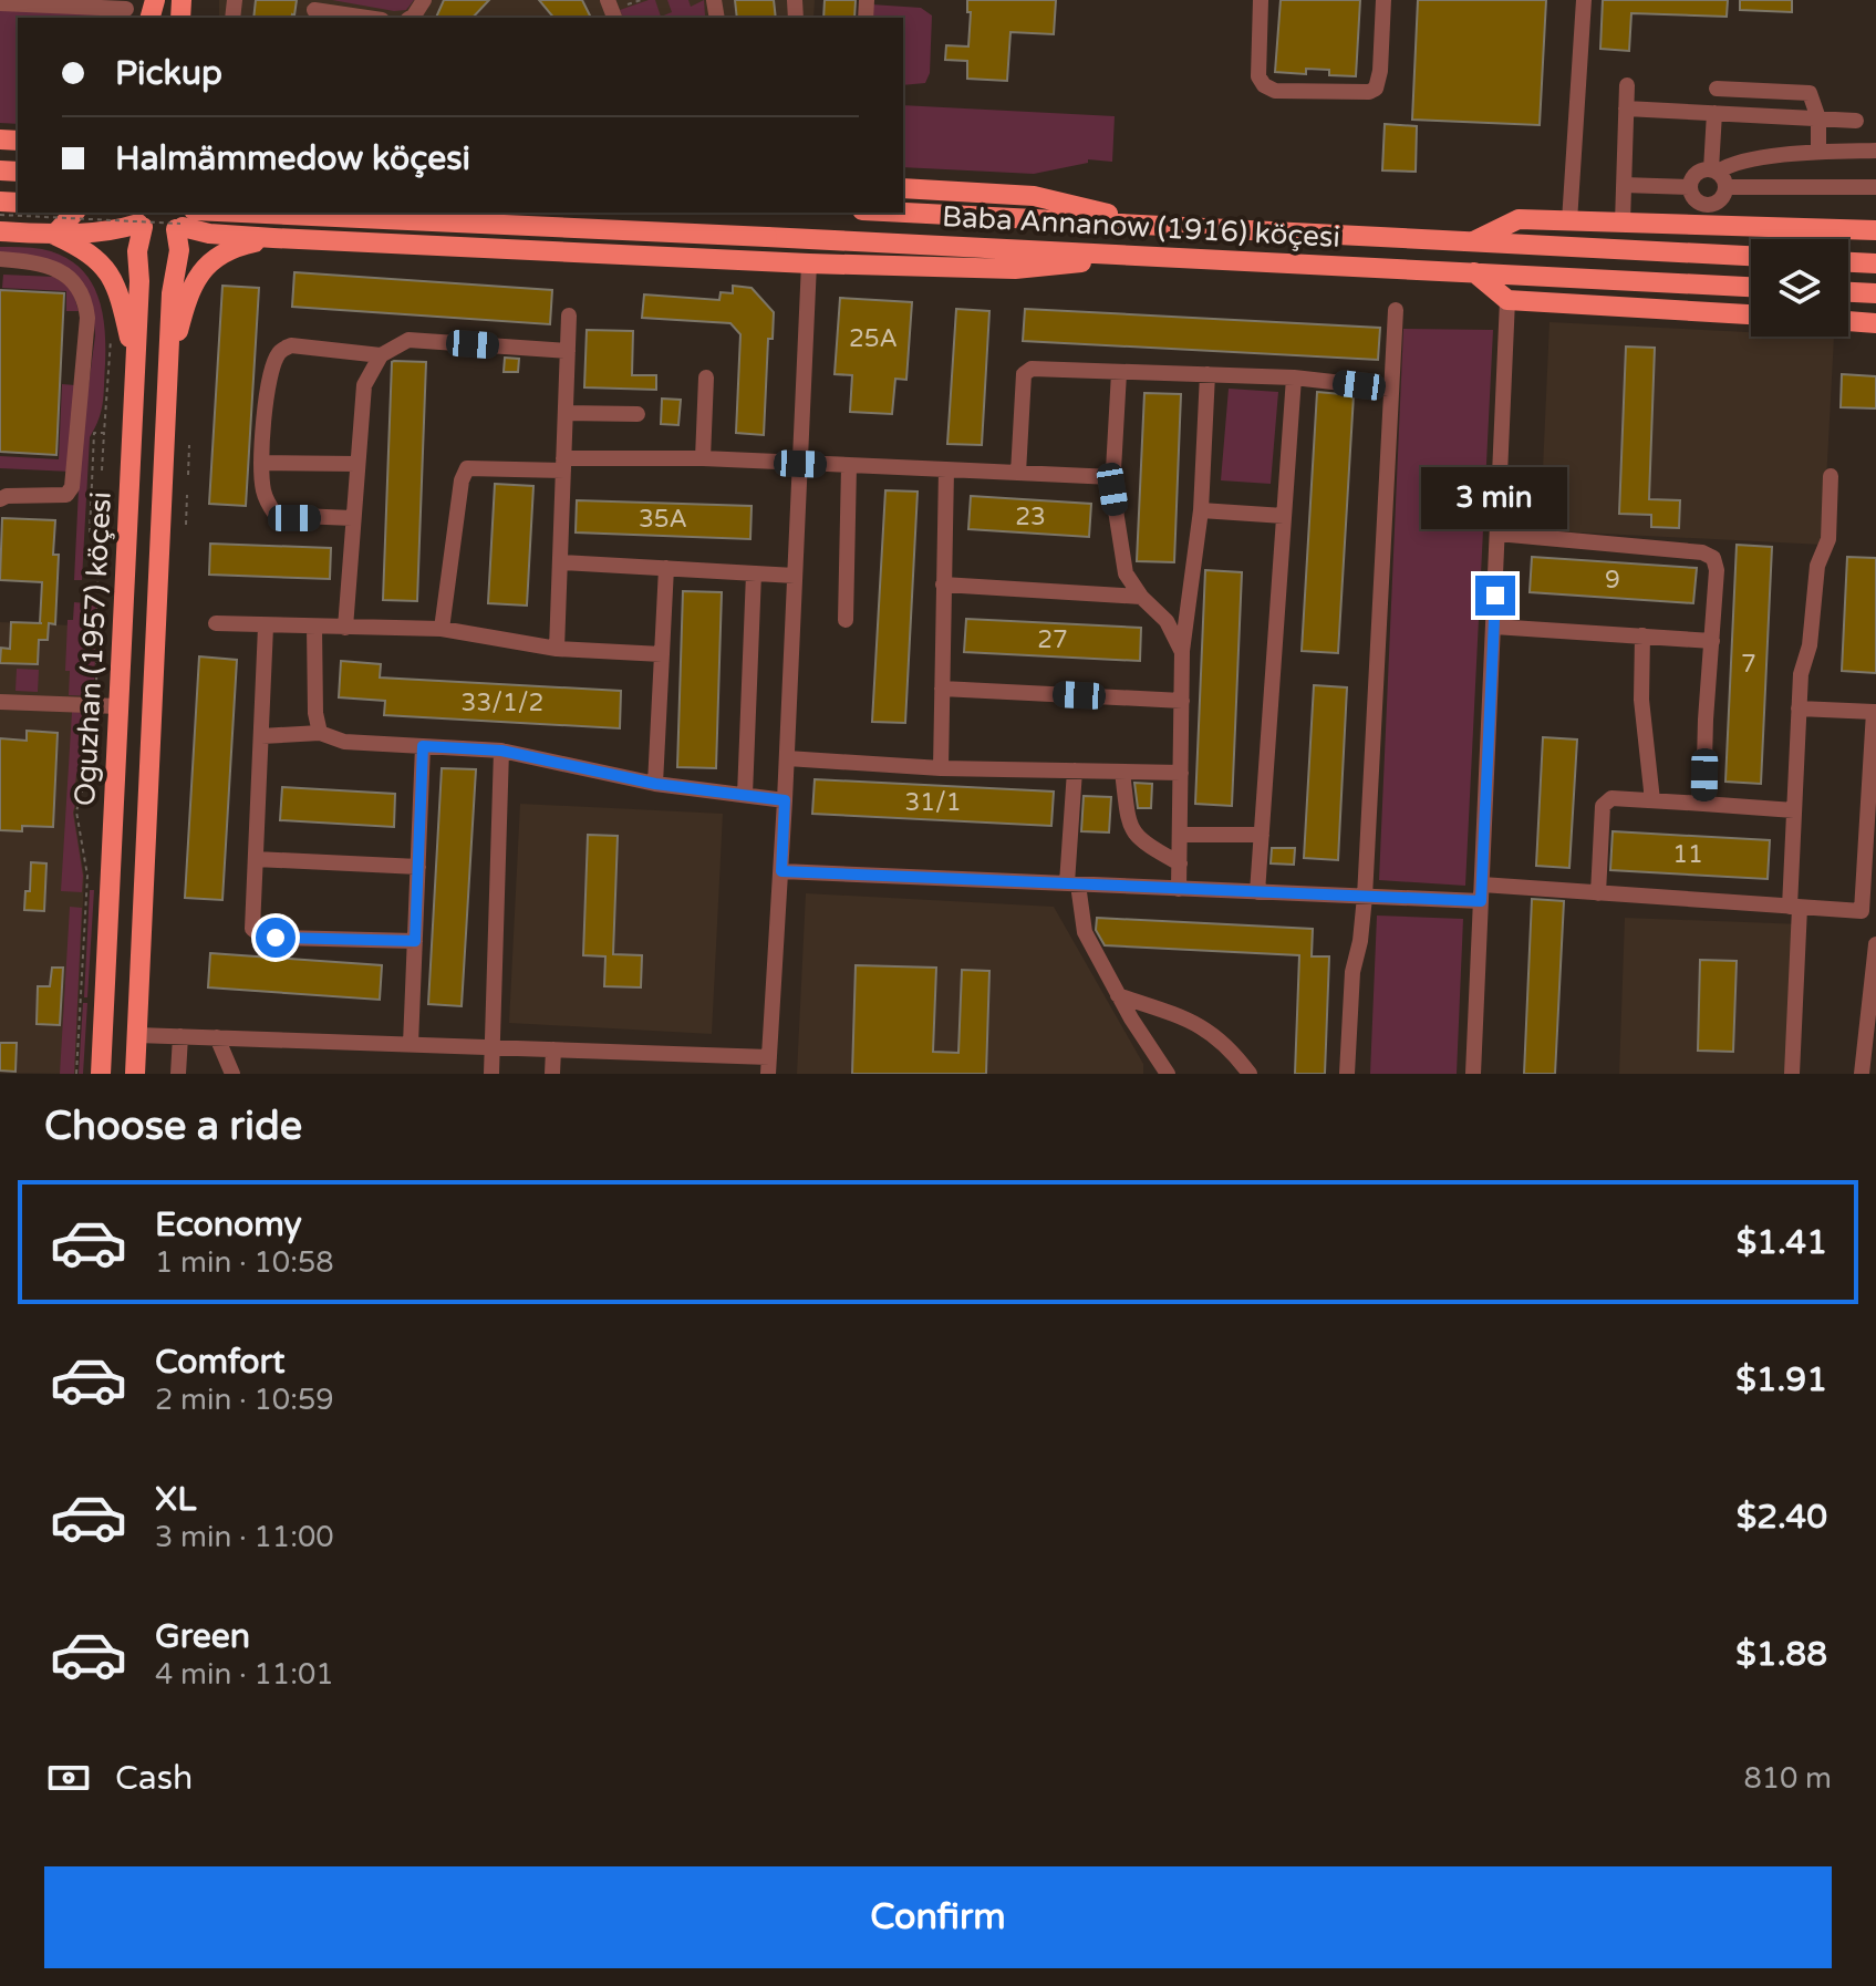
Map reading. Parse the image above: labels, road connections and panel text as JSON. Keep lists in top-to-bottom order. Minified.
{"streets":{"main road":["Baba Annanow (1916) köçesi","Oguzhan (1957) köçesi"]},"crossings":[["Baba Annanow (1916) köçesi","Oguzhan (1957) köçesi"]],"house_numbers":["25A","23","35A","9","27","7","33/1/2","31/1","11"],"page":{"banner":["Pickup","Halmämmedow köçesi"],"bubble":"3 min","heading":"Choose a ride","list":[{"name":"Economy","note":"1 min · 10:58","value":"$1.41"},{"name":"Comfort","note":"2 min · 10:59","value":"$1.91"},{"name":"XL","note":"3 min · 11:00","value":"$2.40"},{"name":"Green","note":"4 min · 11:01","value":"$1.88"}],"pay":["Cash","810 m"],"buttons":"Confirm"}}
